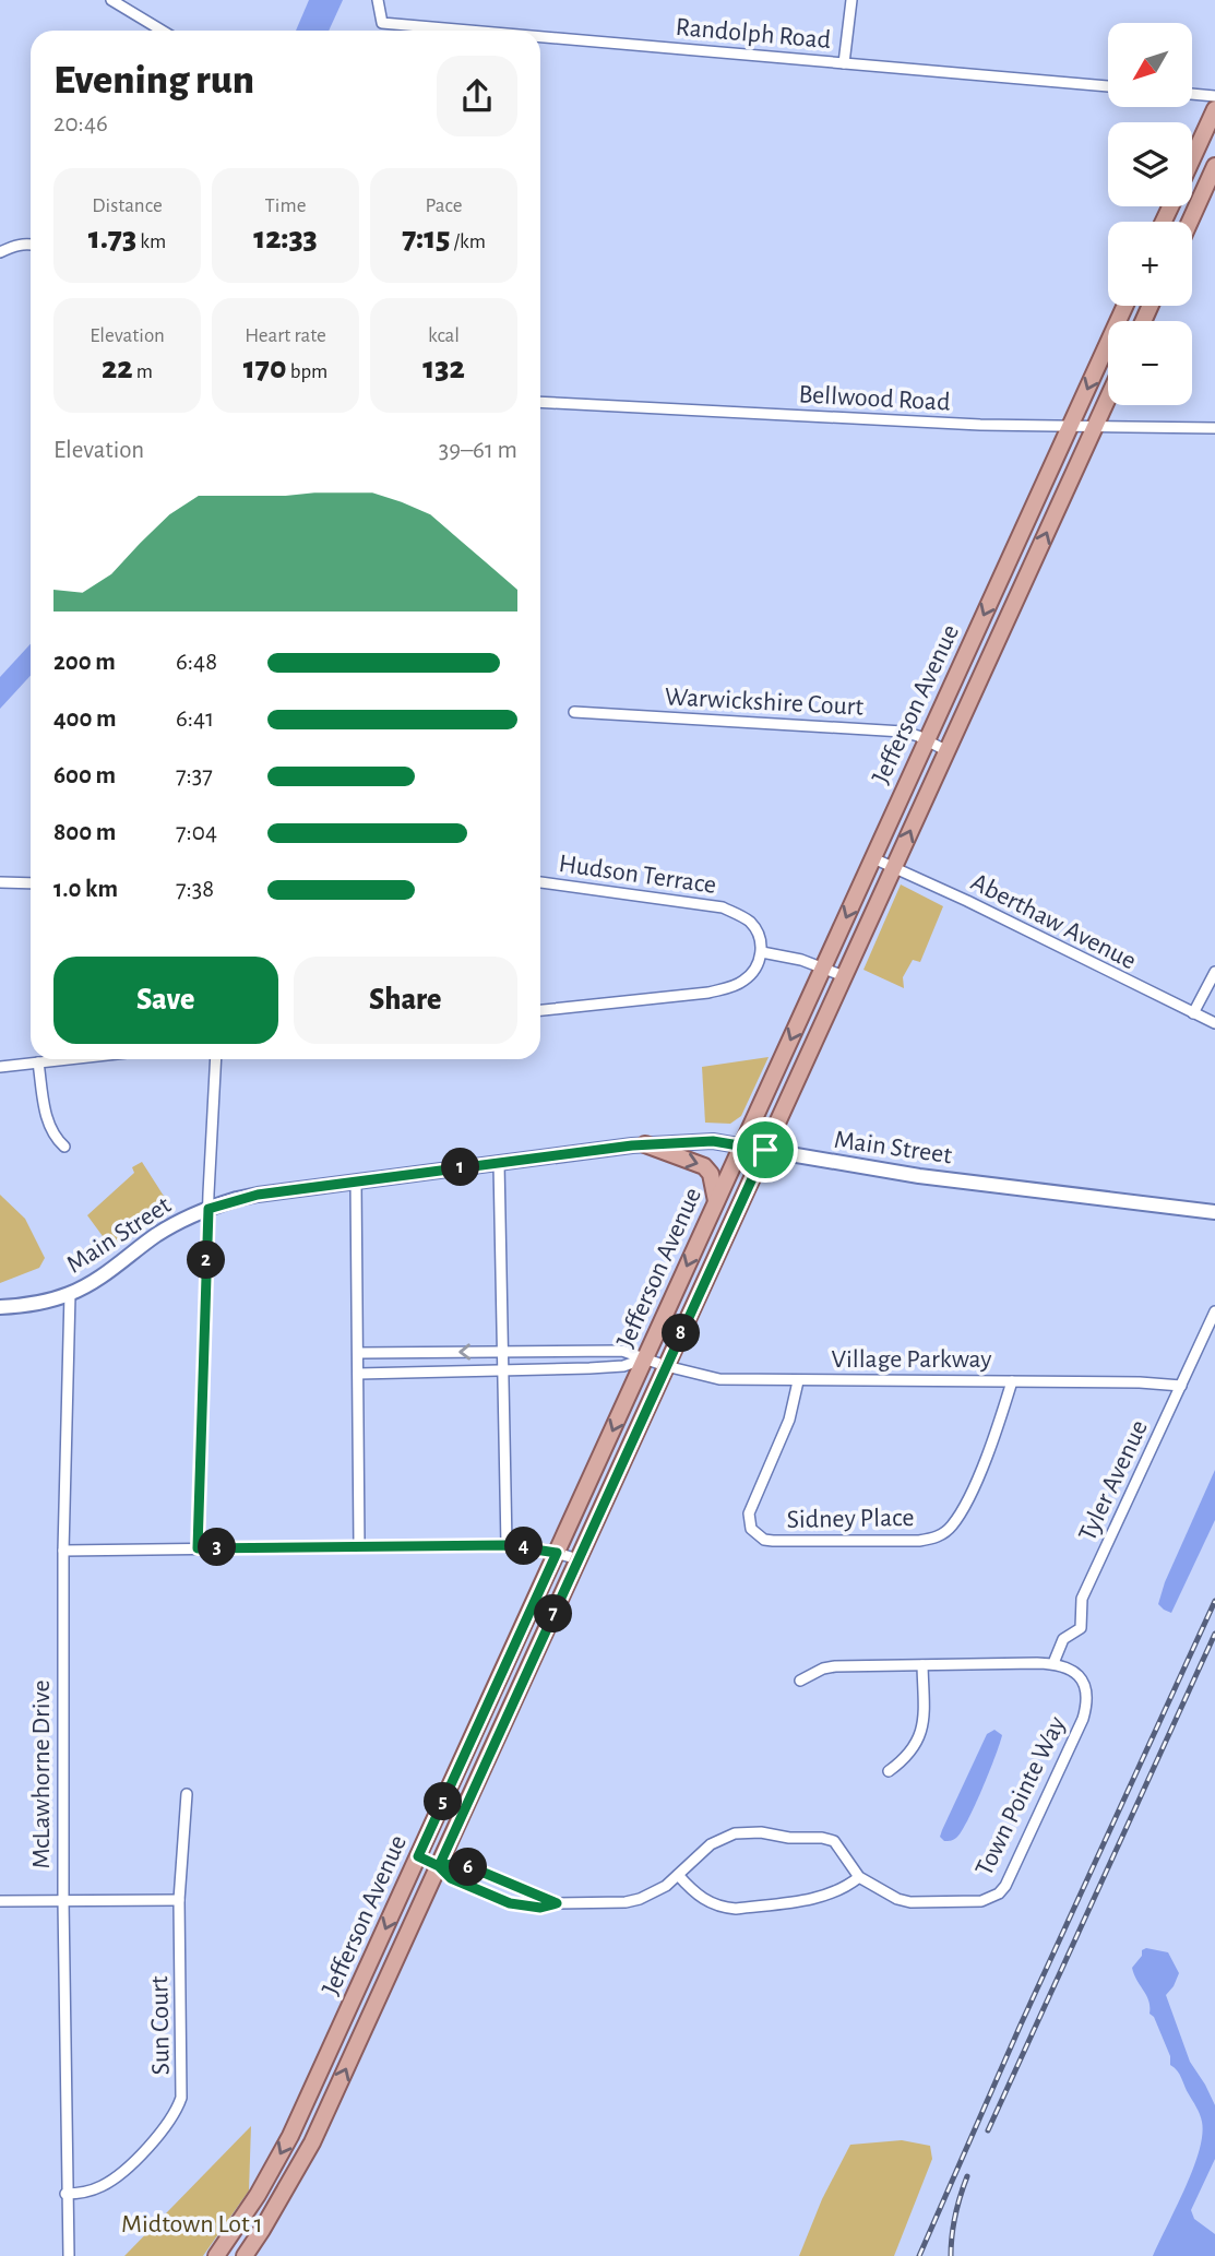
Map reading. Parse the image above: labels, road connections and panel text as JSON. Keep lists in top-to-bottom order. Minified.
{"streets":{"main road":["Jefferson Avenue","Main Street"],"street":["Randolph Road","Bellwood Road","Warwickshire Court","Hudson Terrace","Aberthaw Avenue","Village Parkway","Tyler Avenue","Sidney Place","McLawhorne Drive","Town Pointe Way","Sun Court"]},"crossings":[["Bellwood Road","Jefferson Avenue"],["Warwickshire Court","Jefferson Avenue"],["Jefferson Avenue","Aberthaw Avenue"],["Jefferson Avenue","Main Street"],["Jefferson Avenue","Village Parkway"],["Main Street","McLawhorne Drive"],["Village Parkway","Tyler Avenue"],["Village Parkway","Sidney Place"],["Tyler Avenue","Town Pointe Way"],["McLawhorne Drive","Sun Court"]],"parks":["Midtown Lot 1"],"north":"bottom left","page":{"map_buttons":["+","−"],"heading":["Evening run","20:46"],"stats":[["Distance","1.73 km"],["Time","12:33"],["Pace","7:15 /km"],["Elevation","22 m"],["Heart rate","170 bpm"],["kcal","132"]],"chart":["Elevation","39–61 m"],"list":[{"name":"200 m","note":"6:48"},{"name":"400 m","note":"6:41"},{"name":"600 m","note":"7:37"},{"name":"800 m","note":"7:04"},{"name":"1.0 km","note":"7:38"}],"buttons":["Save","Share"],"pins":["1","2","8","4","3","7","5","6"]}}
